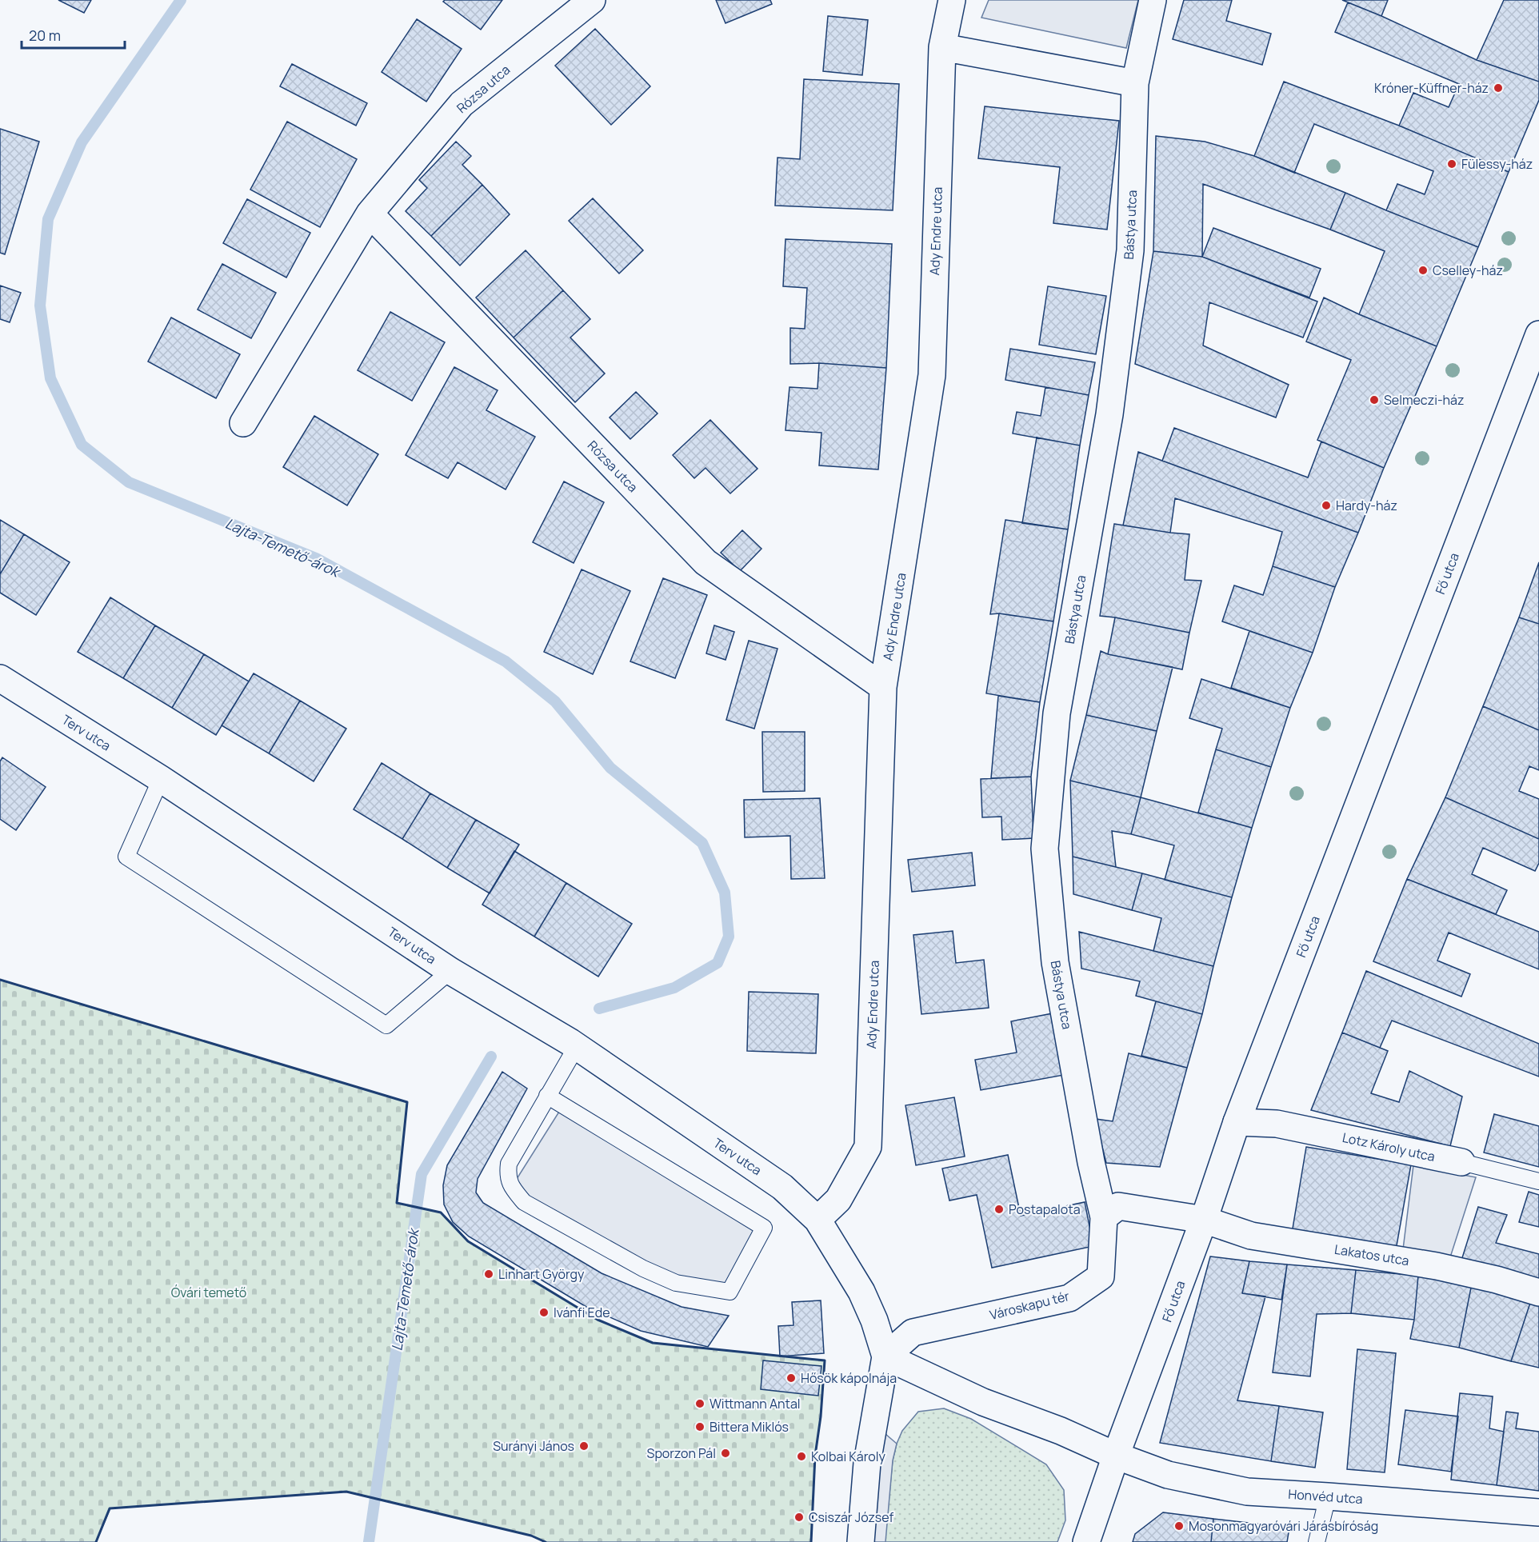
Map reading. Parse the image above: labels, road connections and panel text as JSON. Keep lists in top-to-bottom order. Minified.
{"streets":{"street":["Rózsa utca","Bástya utca","Ady Endre utca","Fő utca","Terv utca","Lotz Károly utca","Lakatos utca","Városkapu tér","Honvéd utca"]},"crossings":[["Rózsa utca","Ady Endre utca"],["Bástya utca","Városkapu tér"],["Ady Endre utca","Terv utca"],["Fő utca","Lotz Károly utca"],["Fő utca","Lakatos utca"],["Fő utca","Honvéd utca"]],"water":["Lajta-Temető-árok"],"parks":["Óvári temető"],"places":["Króner-Küffner-ház","Fülessy-ház","Cselley-ház","Selmeczi-ház","Hardy-ház","Postapalota","Linhart György","Ivánfi Ede","Hősök kápolnája","Wittmann Antal","Bittera Miklós","Surányi János","Sporzon Pál","Kolbai Károly","Csiszár József","Mosonmagyaróvári Járásbíróság"],"scale_bar":"20 m"}
